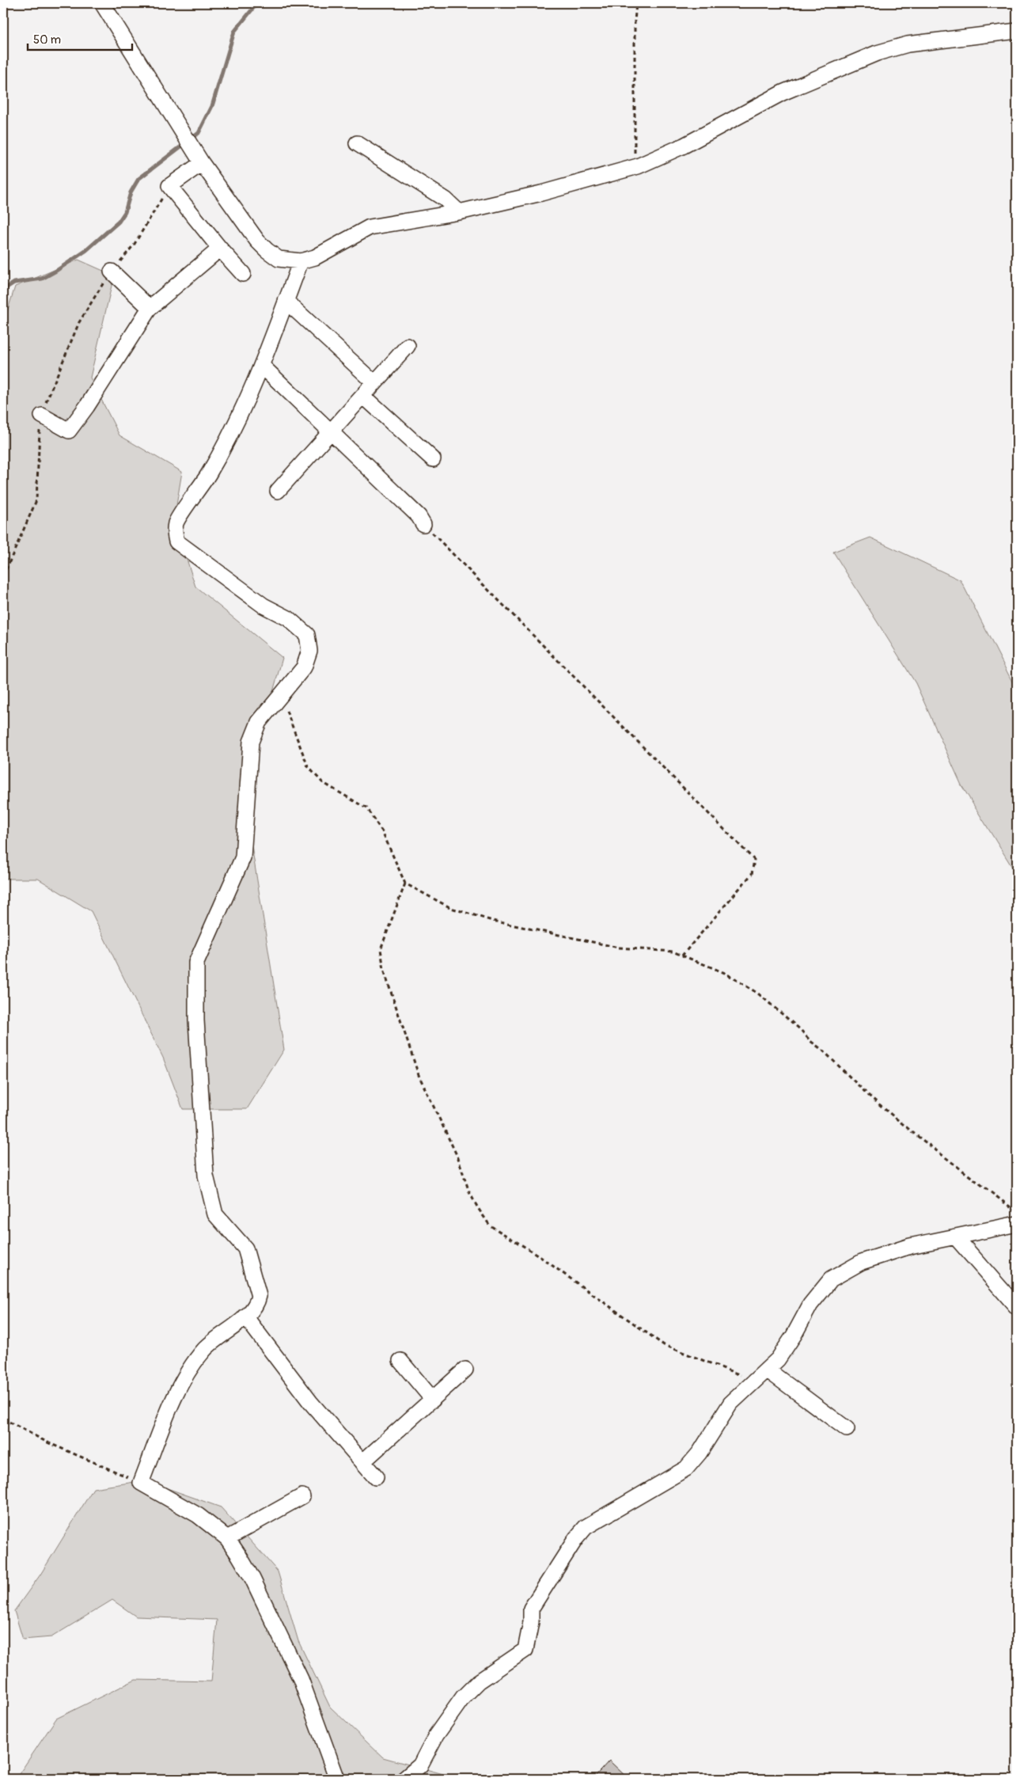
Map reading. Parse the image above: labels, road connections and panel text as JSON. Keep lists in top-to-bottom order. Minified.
{"scale_bar":"50 m"}
